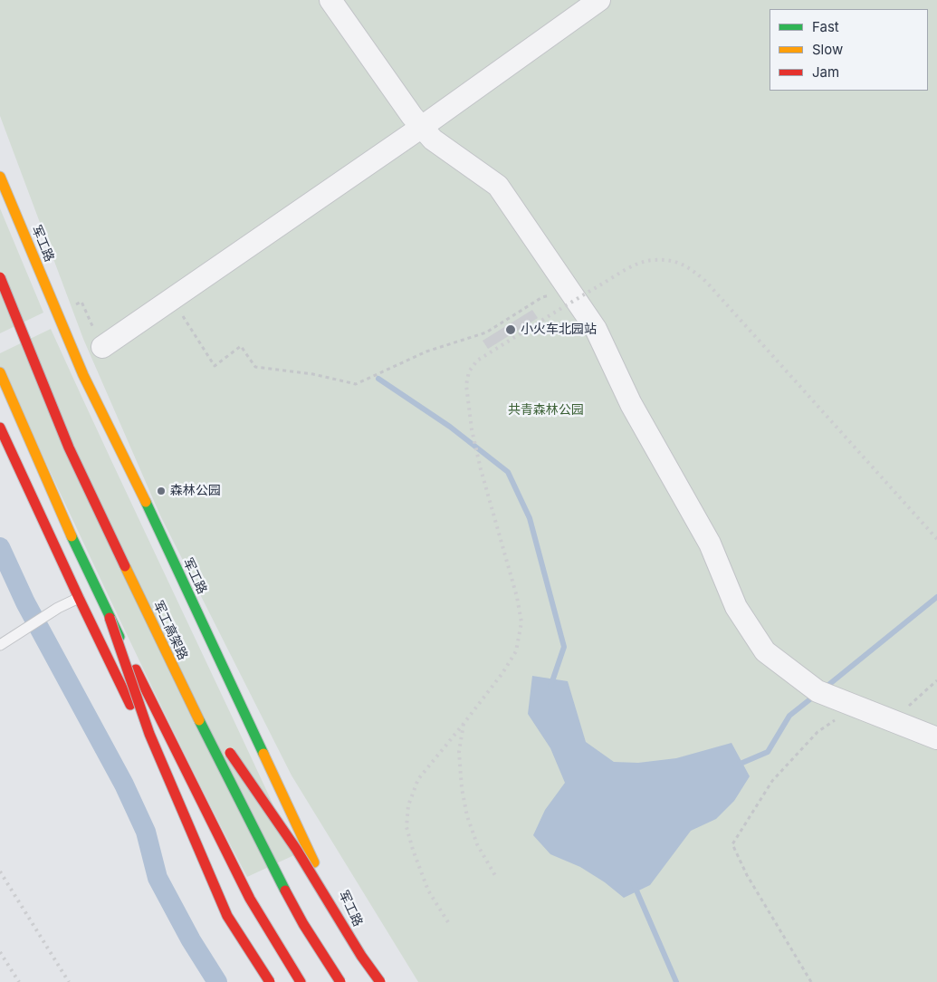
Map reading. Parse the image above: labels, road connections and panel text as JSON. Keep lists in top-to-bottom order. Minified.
{"streets":{"main road":["军工路","军工高架路"]},"parks":["共青森林公园"],"places":["小火车北园站","森林公园"],"legend":["Fast","Slow","Jam"]}
